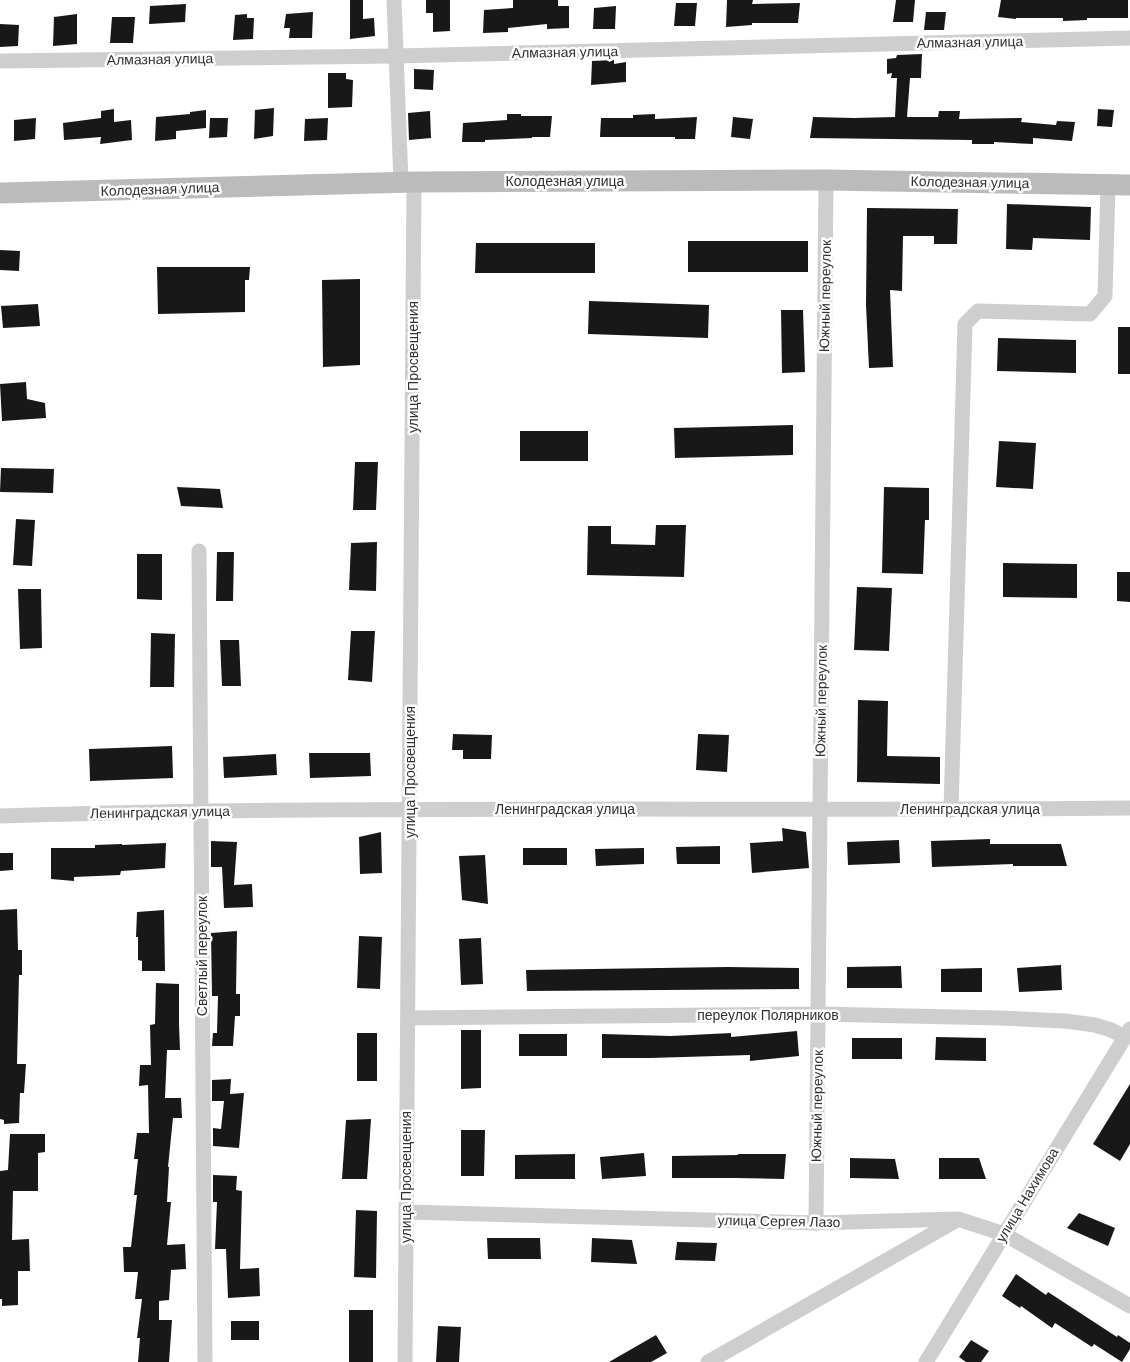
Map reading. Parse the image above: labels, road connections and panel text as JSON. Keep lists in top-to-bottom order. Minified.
{"streets":{"main road":["Колодезная улица"],"street":["Алмазная улица","Южный переулок","улица Просвещения","Ленинградская улица","Светлый переулок","переулок Полярников","улица Нахимова","улица Сергея Лазо"]},"crossings":[["Алмазная улица","улица Просвещения"],["Колодезная улица","Южный переулок"],["Колодезная улица","улица Просвещения"],["Южный переулок","Ленинградская улица"],["Южный переулок","переулок Полярников"],["Южный переулок","улица Сергея Лазо"],["улица Просвещения","Ленинградская улица"],["улица Просвещения","переулок Полярников"],["улица Просвещения","улица Сергея Лазо"],["Ленинградская улица","Светлый переулок"],["переулок Полярников","улица Нахимова"],["улица Нахимова","улица Сергея Лазо"]]}
